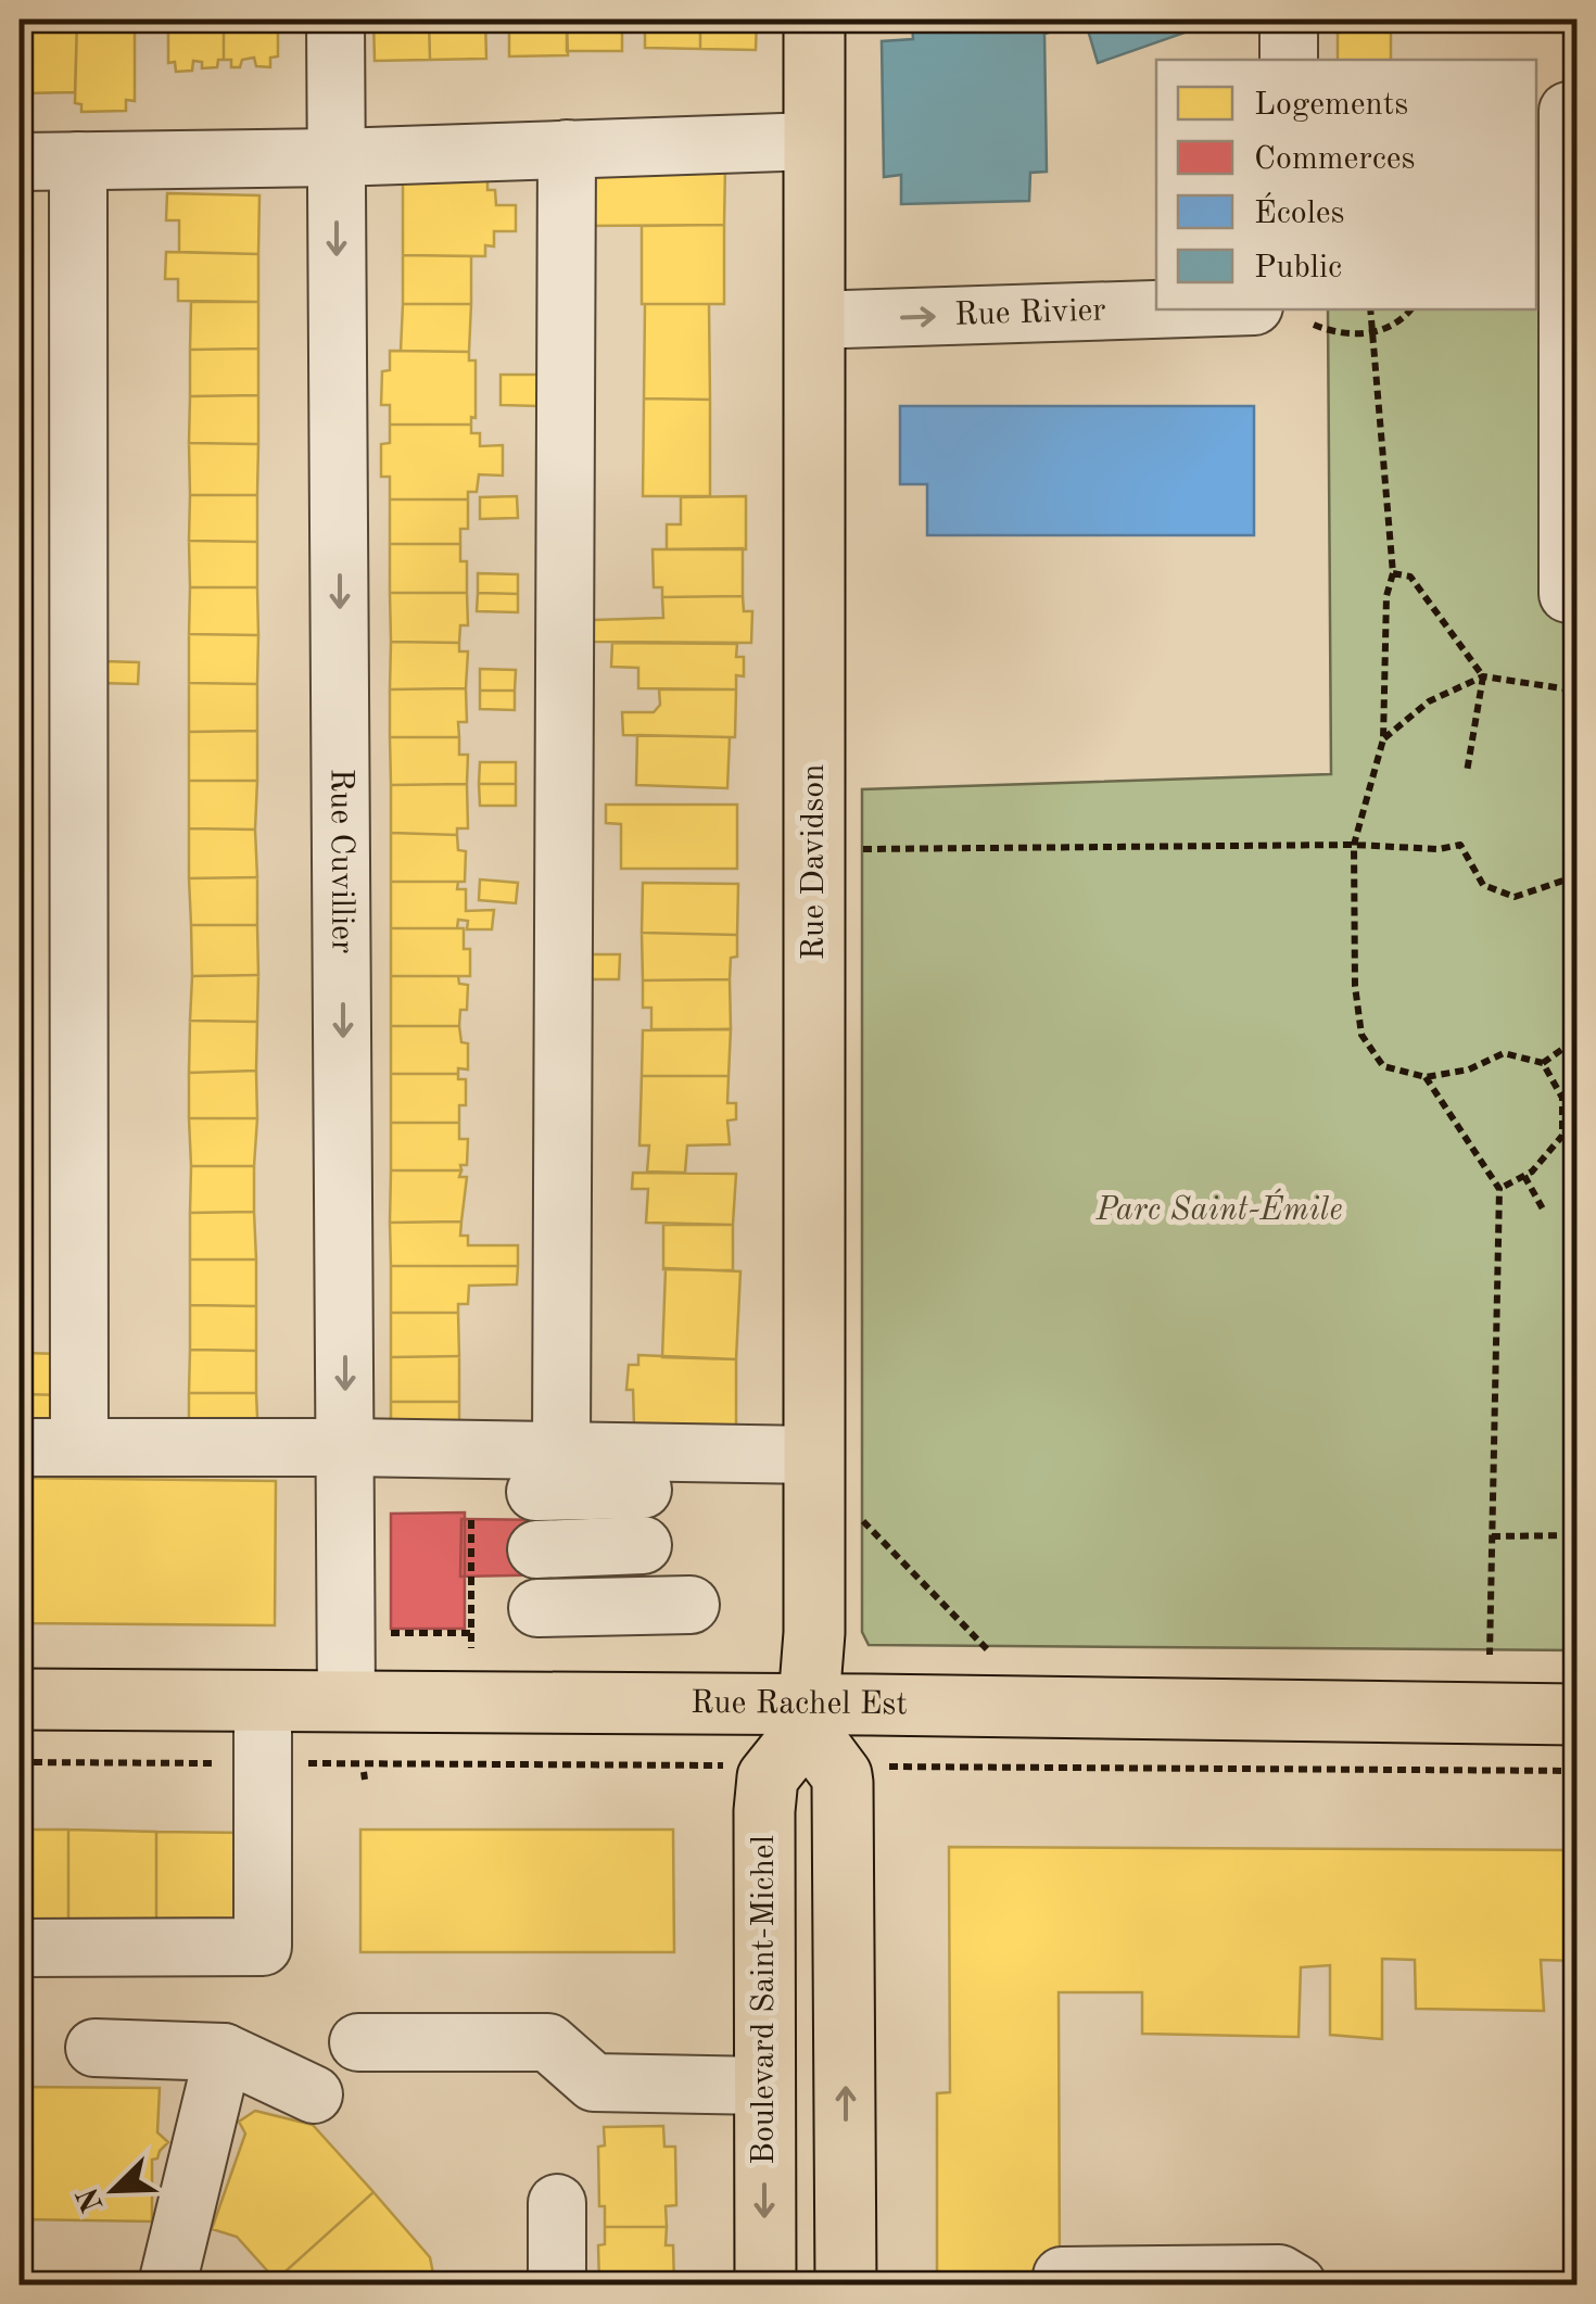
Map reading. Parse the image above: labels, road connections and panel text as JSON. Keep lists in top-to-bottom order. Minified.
{"streets":{"main road":["Rue Davidson","Rue Rachel Est","Boulevard Saint-Michel"],"street":["Rue Rivier","Rue Cuvillier"]},"crossings":[["Rue Rivier","Rue Davidson"],["Rue Cuvillier","Rue Rachel Est"],["Rue Davidson","Rue Rachel Est"],["Rue Davidson","Boulevard Saint-Michel"],["Rue Rachel Est","Boulevard Saint-Michel"]],"one_way":["Rue Rivier"],"parks":["Parc Saint-Émile"],"legend":["Logements","Commerces","Écoles","Public"],"north":"bottom left"}
